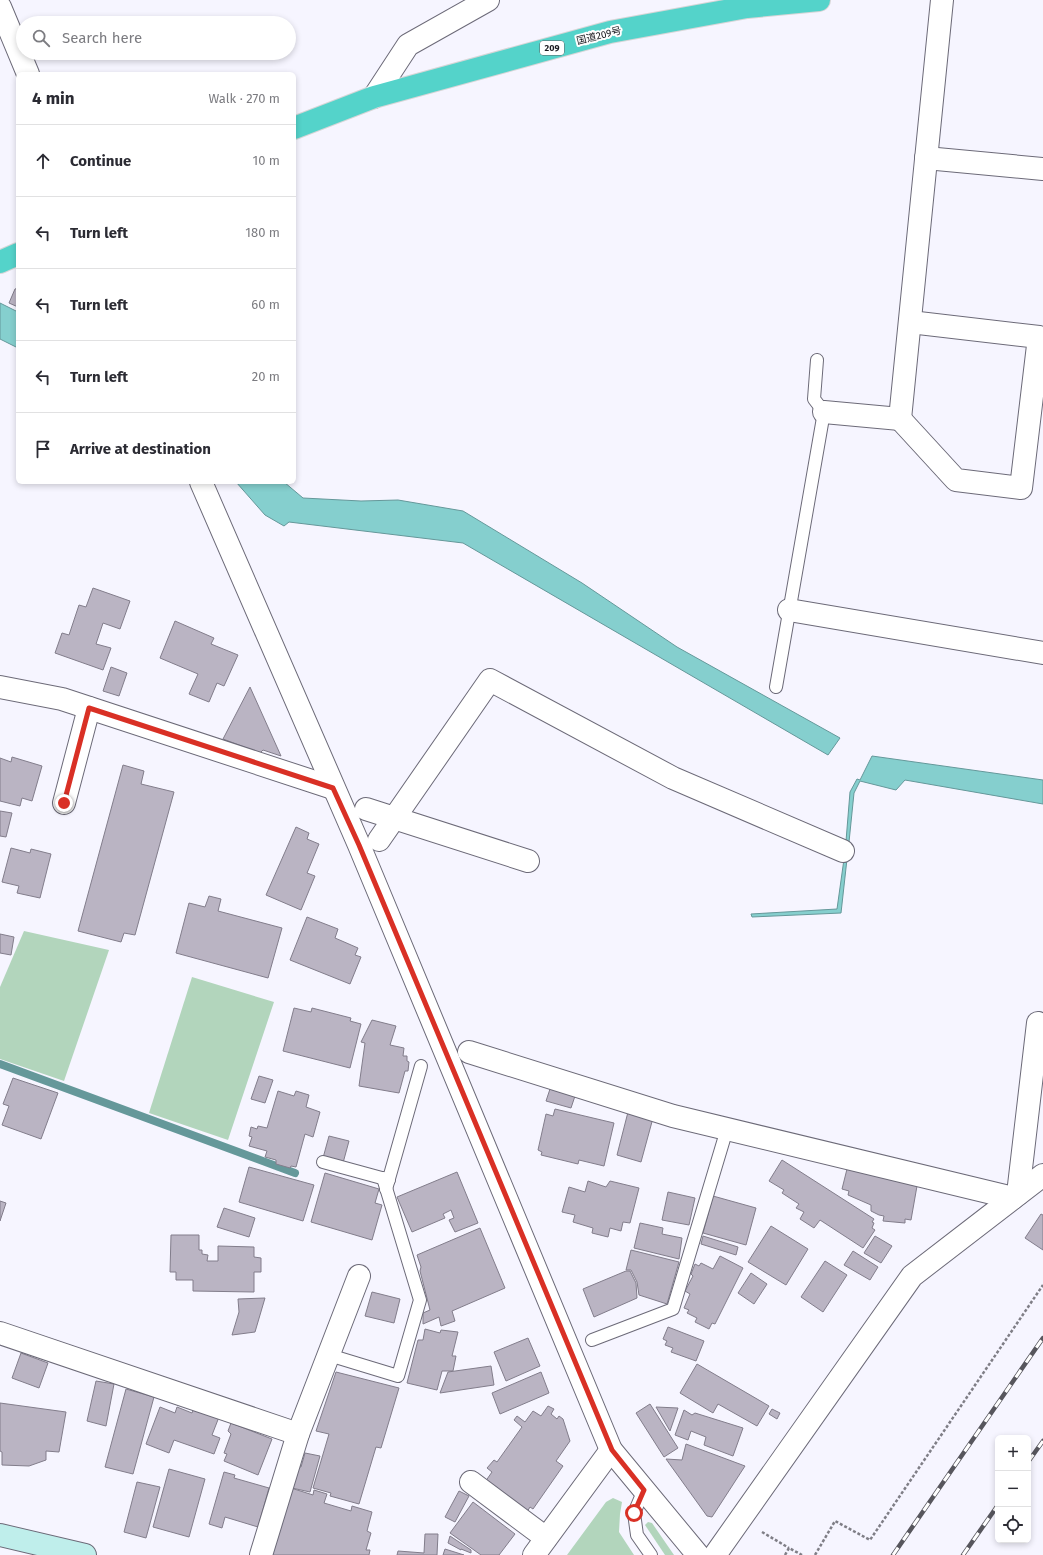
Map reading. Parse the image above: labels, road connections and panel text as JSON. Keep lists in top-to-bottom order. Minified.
{"streets":{"highway":["国道209号","209"]},"page":{"search":"Search here","heading":["4 min","Walk · 270 m"],"list":[["Continue","10 m"],["Turn left","180 m"],["Turn left","60 m"],["Turn left","20 m"],"Arrive at destination"],"map_buttons":["+","−"]}}
